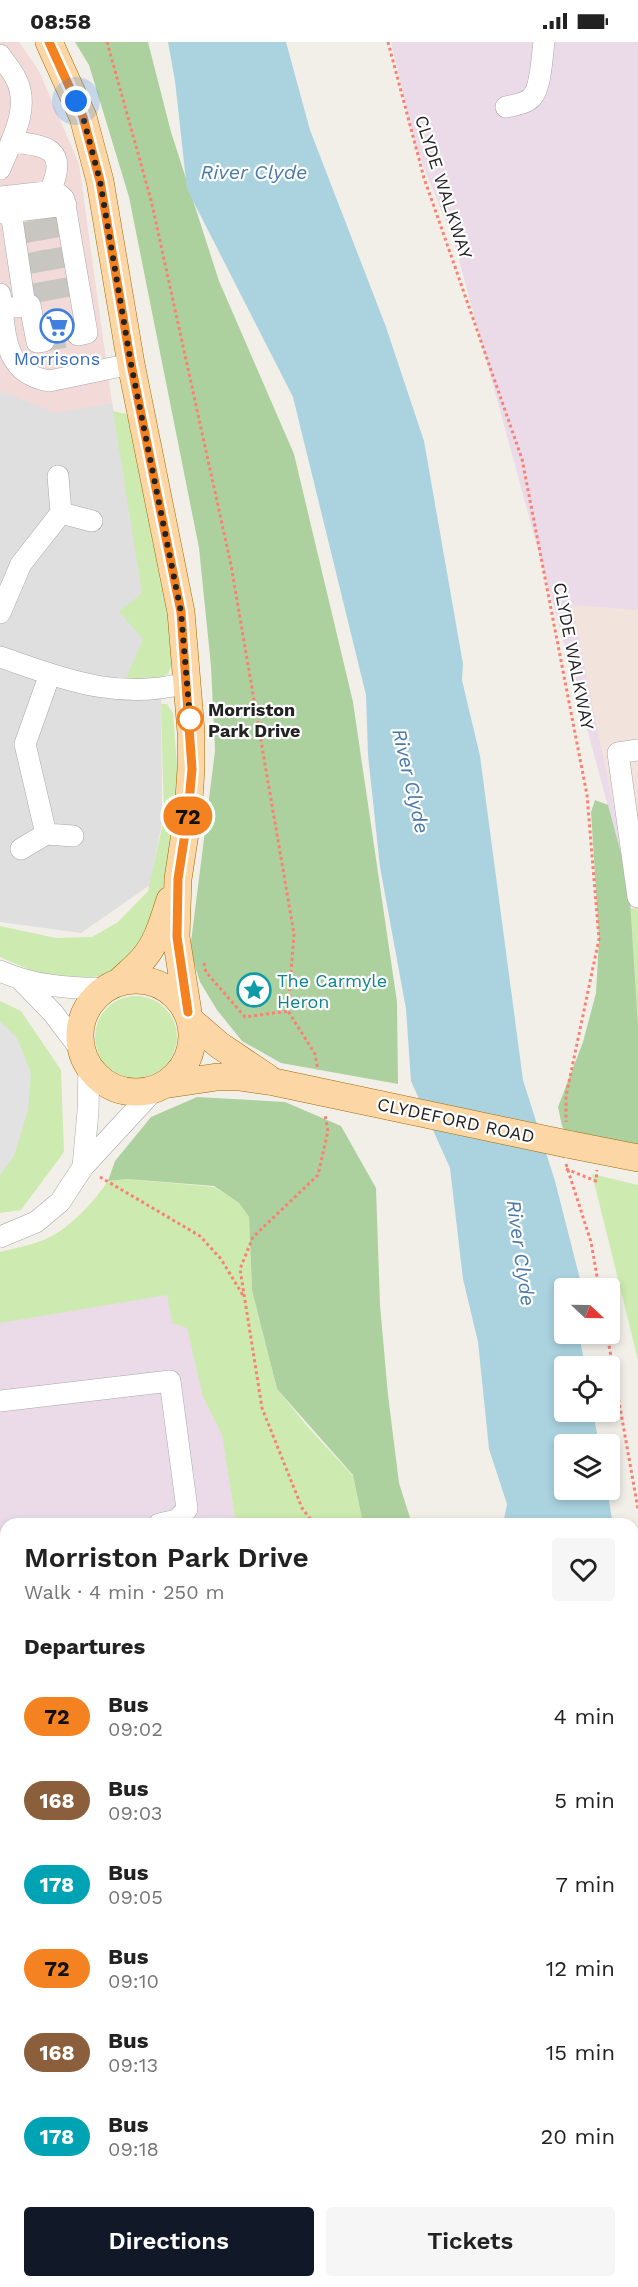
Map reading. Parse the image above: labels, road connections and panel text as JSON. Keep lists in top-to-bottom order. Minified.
{"streets":{"main road":["CLYDEFORD ROAD"],"path":["CLYDE WALKWAY"]},"crossings":[["CLYDE WALKWAY","CLYDEFORD ROAD"]],"water":["River Clyde"],"places":{"supermarket":["Morrisons"],"other":["Morriston Park Drive"],"place":["The Carmyle Heron"]},"lines":["bus line 72"],"north":"right","page":{"status":"08:58","on_map":"72","heading":[["Morriston Park Drive","Walk · 4 min · 250 m"],"Departures"],"list":[{"mark":"72","name":"Bus","note":"09:02","value":"4 min"},{"mark":"168","name":"Bus","note":"09:03","value":"5 min"},{"mark":"178","name":"Bus","note":"09:05","value":"7 min"},{"mark":"72","name":"Bus","note":"09:10","value":"12 min"},{"mark":"168","name":"Bus","note":"09:13","value":"15 min"},{"mark":"178","name":"Bus","note":"09:18","value":"20 min"}],"buttons":["Directions","Tickets"]}}
